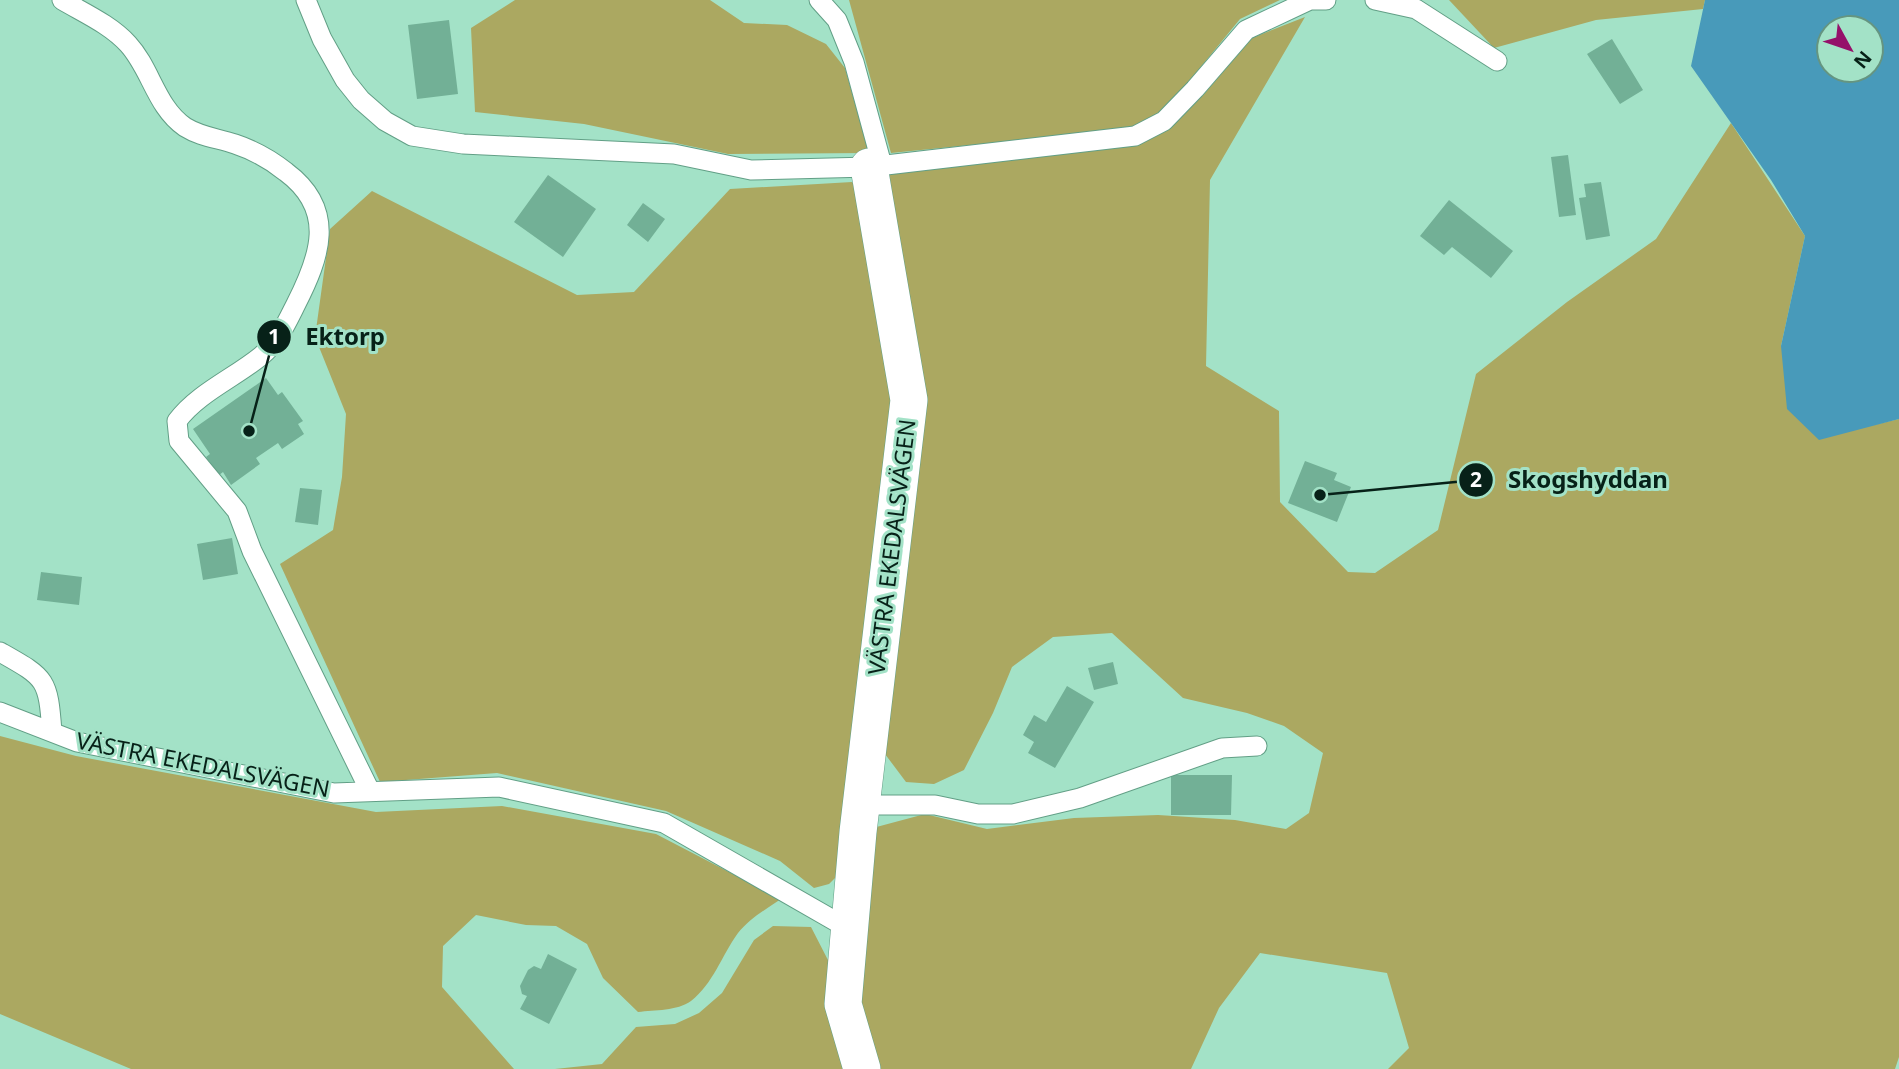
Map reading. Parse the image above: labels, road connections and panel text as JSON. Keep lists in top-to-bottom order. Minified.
{"streets":{"street":["VÄSTRA EKEDALSVÄGEN"]},"places":["Ektorp","Skogshyddan"],"north":"bottom right"}
